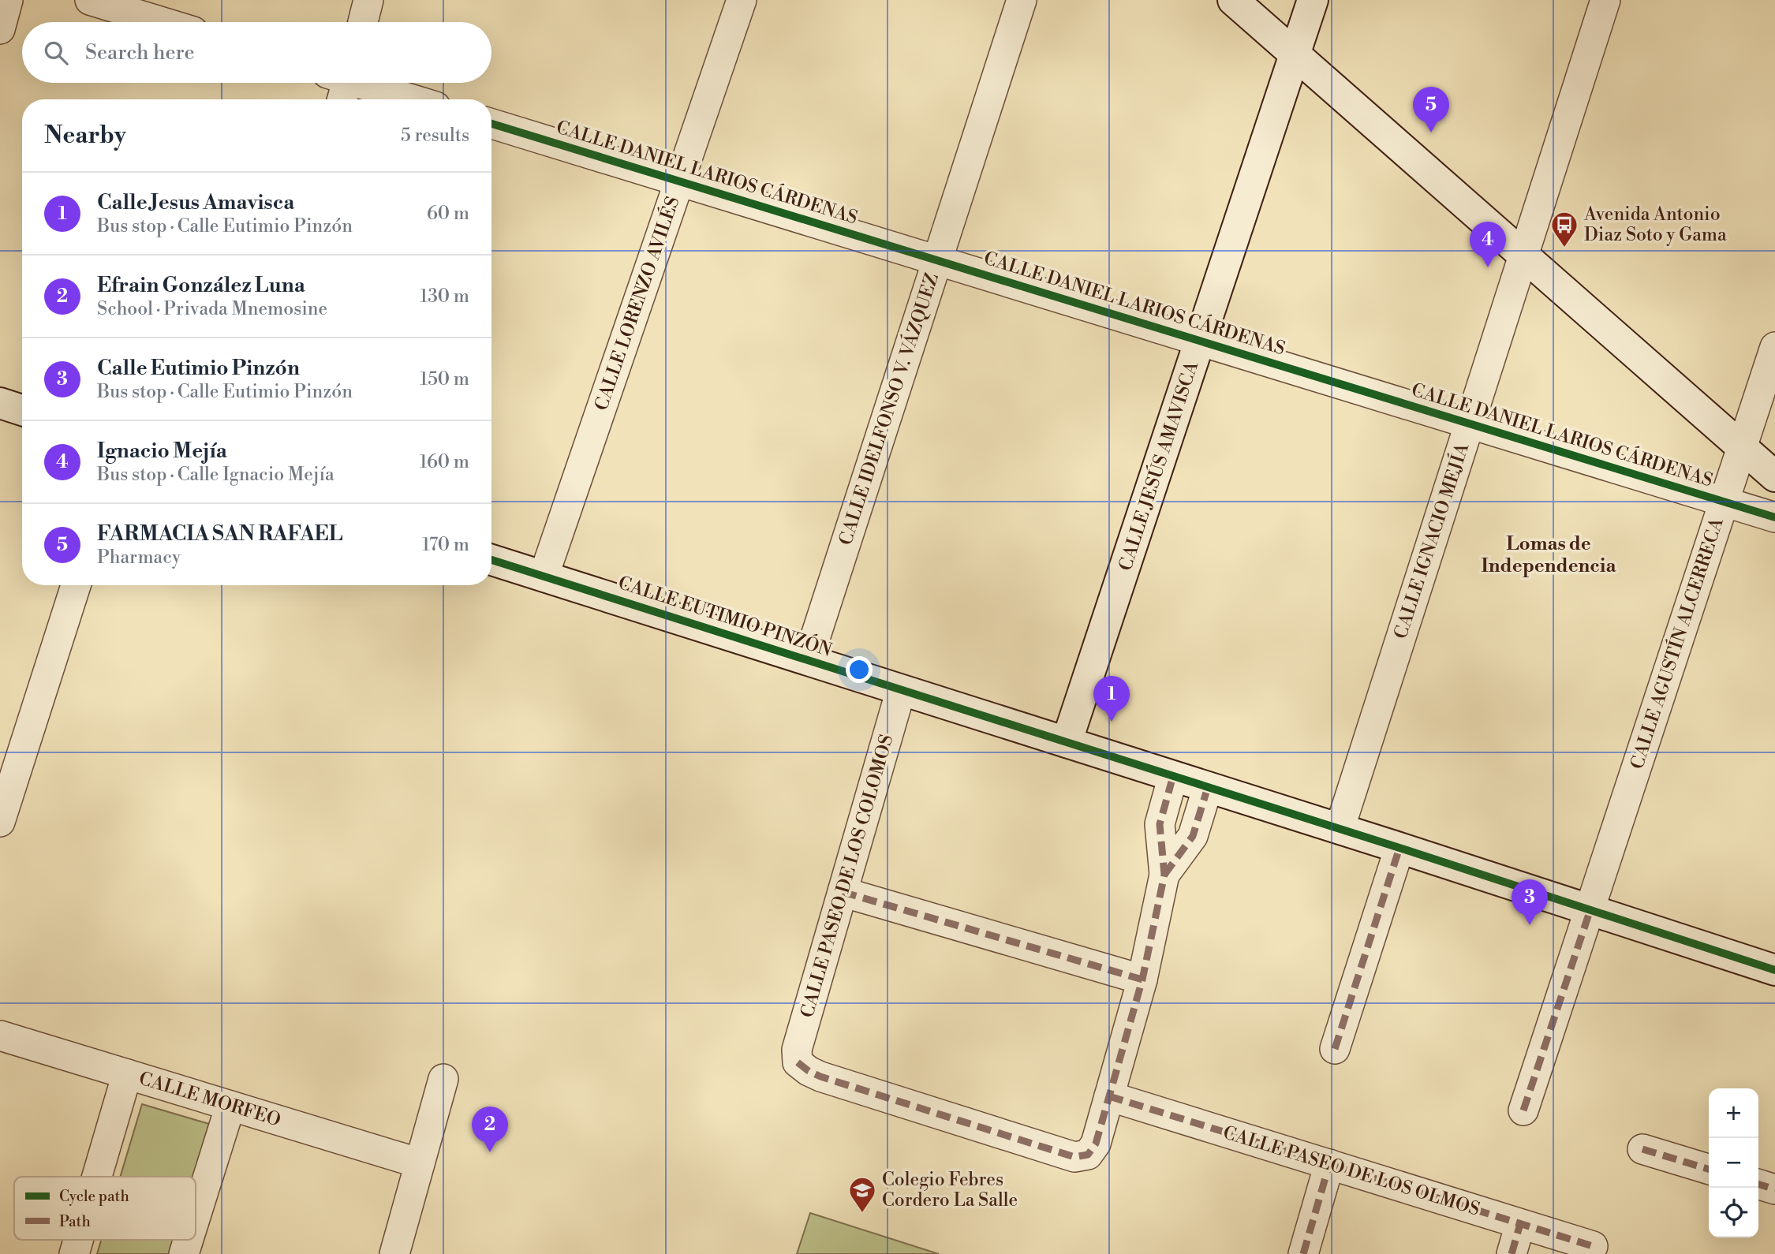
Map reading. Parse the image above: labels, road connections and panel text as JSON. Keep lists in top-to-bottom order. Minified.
{"streets":{"street":["CALLE DANIEL LARIOS CÁRDENAS","CALLE LORENZO AVILÉS","CALLE IDELFONSO V. VÁZQUEZ","CALLE JESÚS AMAVISCA","CALLE IGNACIO MEJÍA","CALLE EUTIMIO PINZÓN","CALLE AGUSTÍN ALCERRECA","CALLE PASEO DE LOS COLOMOS","CALLE MORFEO","CALLE PASEO DE LOS OLMOS"]},"crossings":[["CALLE DANIEL LARIOS CÁRDENAS","CALLE LORENZO AVILÉS"],["CALLE DANIEL LARIOS CÁRDENAS","CALLE IDELFONSO V. VÁZQUEZ"],["CALLE DANIEL LARIOS CÁRDENAS","CALLE JESÚS AMAVISCA"],["CALLE DANIEL LARIOS CÁRDENAS","CALLE IGNACIO MEJÍA"],["CALLE DANIEL LARIOS CÁRDENAS","CALLE AGUSTÍN ALCERRECA"],["CALLE LORENZO AVILÉS","CALLE EUTIMIO PINZÓN"],["CALLE IDELFONSO V. VÁZQUEZ","CALLE EUTIMIO PINZÓN"],["CALLE JESÚS AMAVISCA","CALLE EUTIMIO PINZÓN"],["CALLE IGNACIO MEJÍA","CALLE EUTIMIO PINZÓN"],["CALLE EUTIMIO PINZÓN","CALLE AGUSTÍN ALCERRECA"],["CALLE EUTIMIO PINZÓN","CALLE PASEO DE LOS COLOMOS"],["CALLE PASEO DE LOS COLOMOS","CALLE PASEO DE LOS OLMOS"]],"districts":["Lomas de Independencia"],"places":{"bus stop":["Avenida Antonio Diaz Soto y Gama"],"school or university":["Colegio Febres Cordero La Salle"]},"legend":["Cycle path","Path"],"page":{"search":"Search here","pins":["5","4","1","3","2"],"heading":["Nearby","5 results"],"list":[{"mark":"1","name":"Calle Jesus Amavisca","note":"Bus stop · Calle Eutimio Pinzón","value":"60 m"},{"mark":"2","name":"Efrain González Luna","note":"School · Privada Mnemosine","value":"130 m"},{"mark":"3","name":"Calle Eutimio Pinzón","note":"Bus stop · Calle Eutimio Pinzón","value":"150 m"},{"mark":"4","name":"Ignacio Mejía","note":"Bus stop · Calle Ignacio Mejía","value":"160 m"},{"mark":"5","name":"FARMACIA SAN RAFAEL","note":"Pharmacy","value":"170 m"}],"map_buttons":["+","−"]}}
